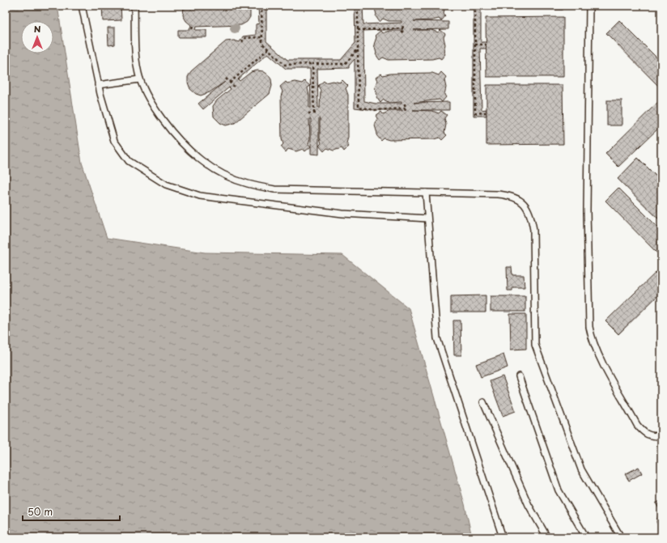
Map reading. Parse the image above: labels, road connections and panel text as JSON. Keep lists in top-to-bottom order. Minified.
{"scale_bar":"50 m","north":"top"}
